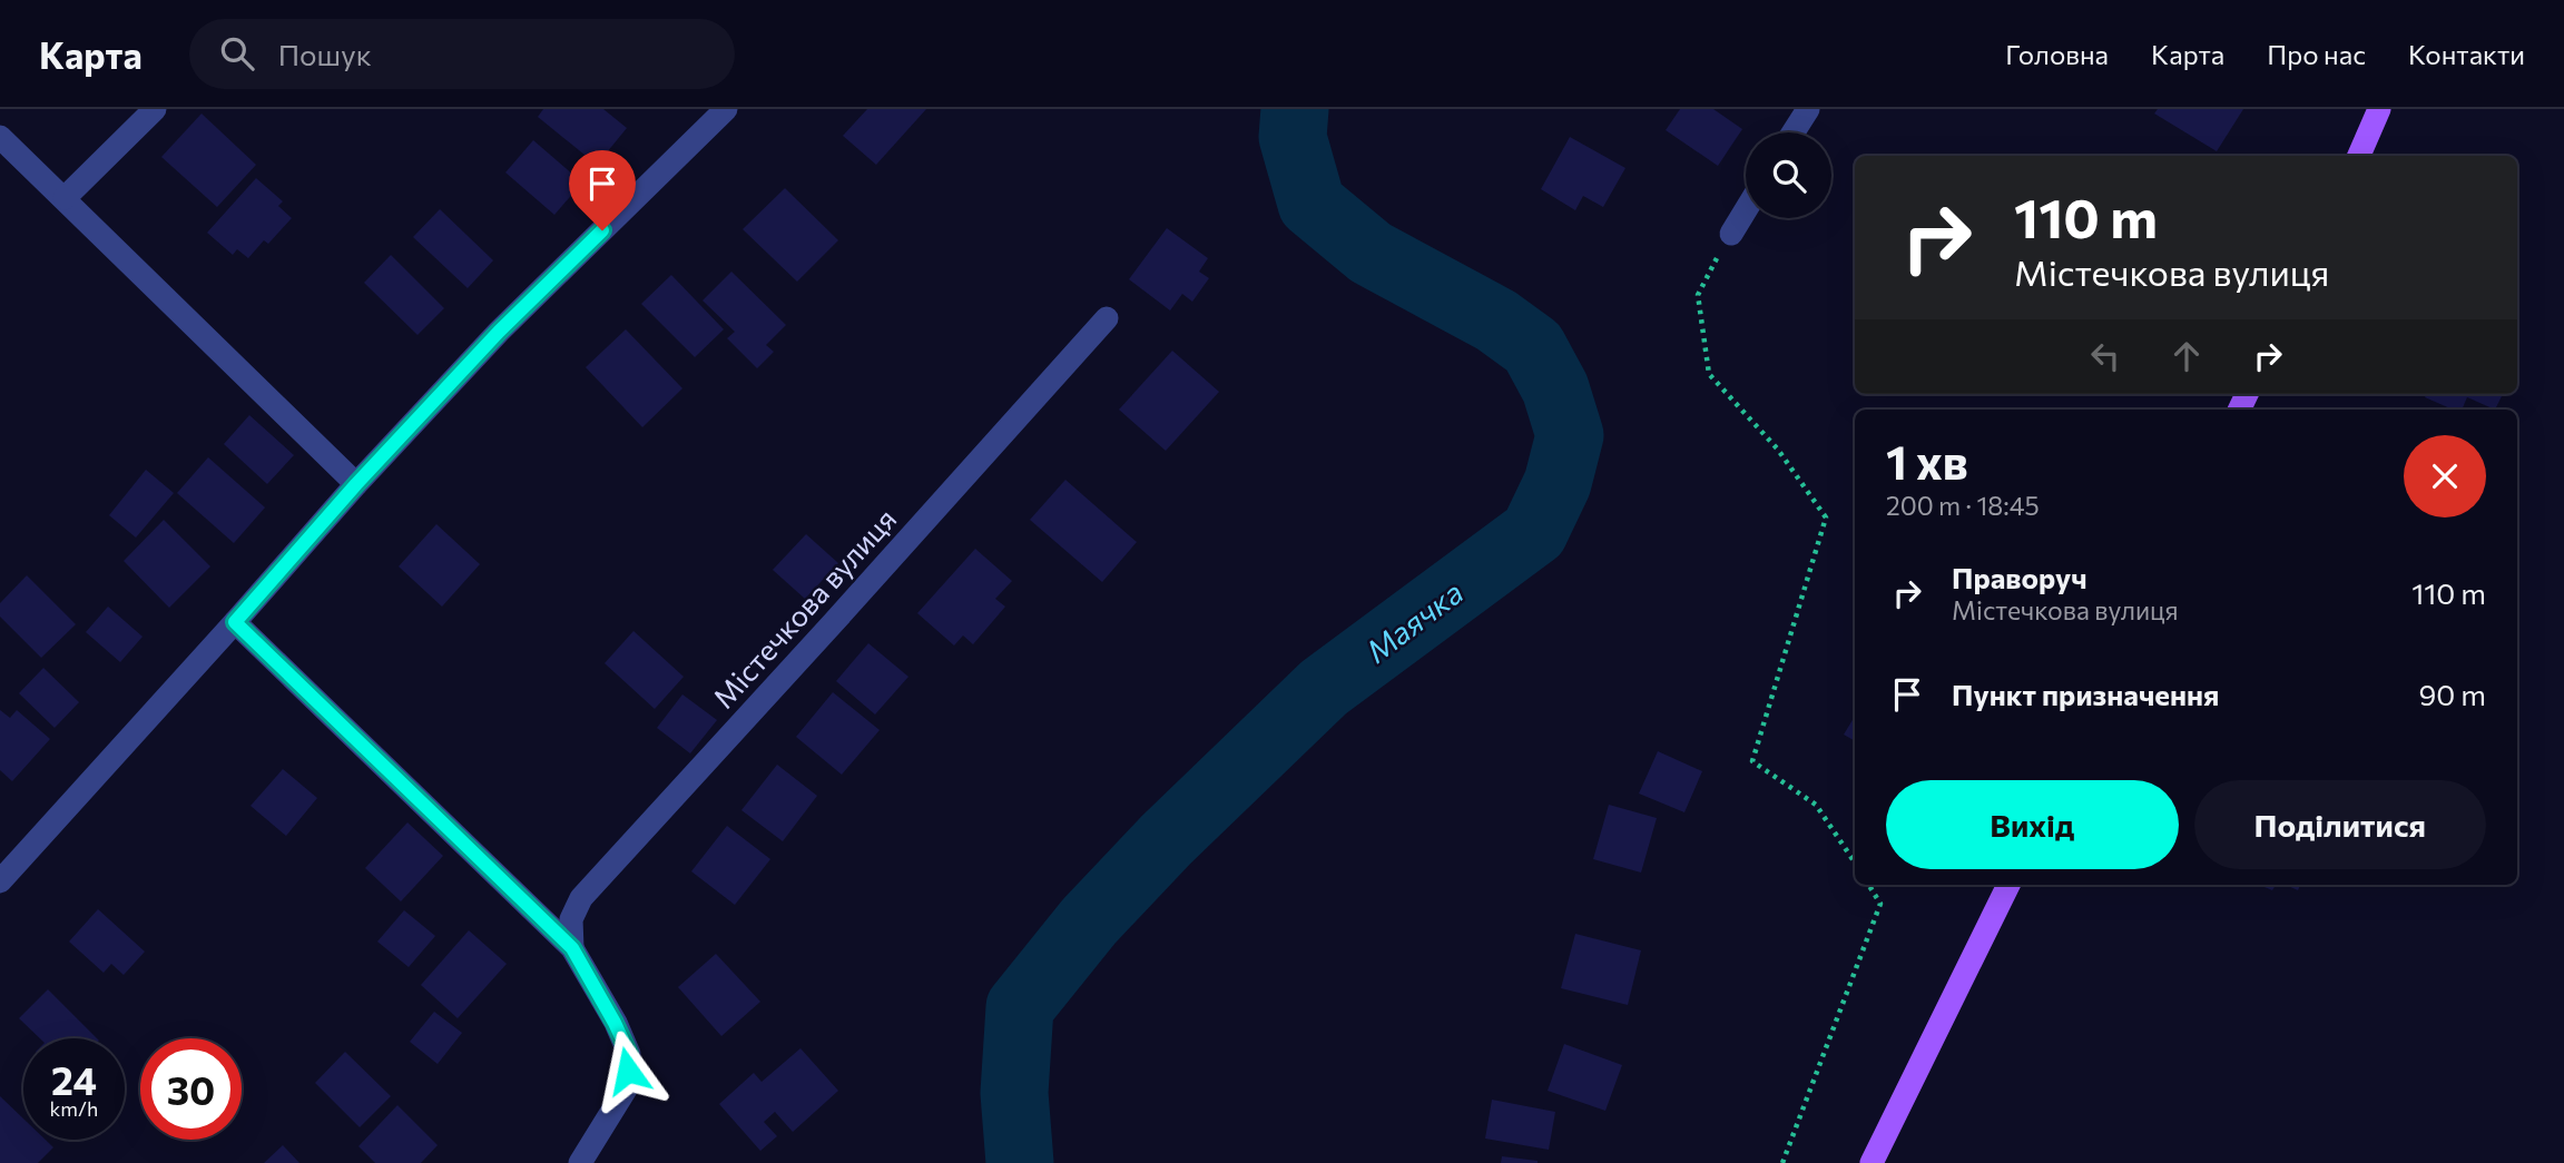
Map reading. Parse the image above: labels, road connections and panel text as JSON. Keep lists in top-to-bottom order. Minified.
{"streets":{"street":["Містечкова вулиця"]},"water":["Маячка"],"page":{"header":"Карта","search":"Пошук","nav":["Головна","Карта","Про нас","Контакти"],"turn":["110 m","Містечкова вулиця"],"heading":["1 хв","200 m · 18:45"],"list":[{"name":"Праворуч","note":"Містечкова вулиця","value":"110 m"},{"name":"Пункт призначення","value":"90 m"}],"buttons":["Вихід","Поділитися"],"speed":"24 km/h","limit":"30"}}
